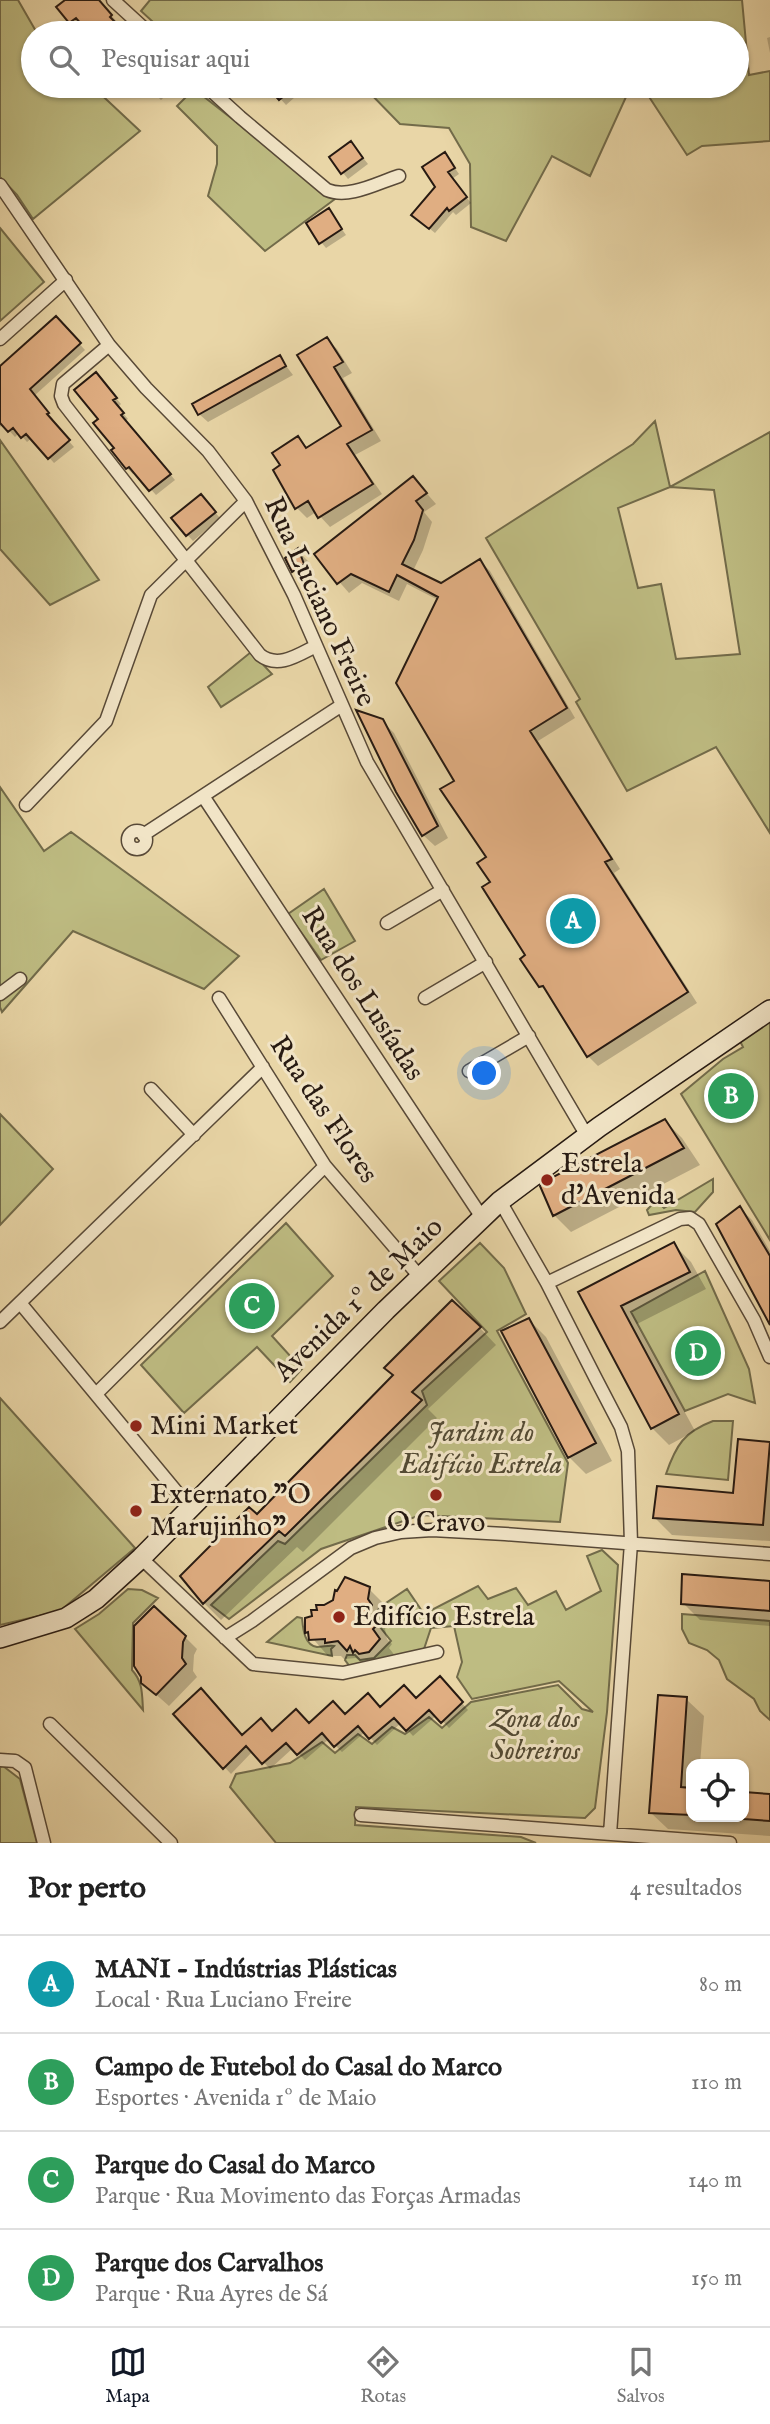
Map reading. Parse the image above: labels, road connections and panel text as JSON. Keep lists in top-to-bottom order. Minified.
{"streets":{"street":["Rua Luciano Freire","Rua dos Lusíadas","Rua das Flores","Avenida 1º de Maio"]},"crossings":[["Rua Luciano Freire","Avenida 1º de Maio"],["Rua dos Lusíadas","Avenida 1º de Maio"],["Rua das Flores","Avenida 1º de Maio"]],"parks":["Jardim do Edifício Estrela","Zona dos Sobreiros"],"places":["Estrela d'Avenida","Mini Market","O Cravo","Externato \"O Marujinho\"","Edifício Estrela"],"page":{"search":"Pesquisar aqui","pins":["A","B","C","D"],"heading":["Por perto","4 resultados"],"list":[{"mark":"A","name":"MANI - Indústrias Plásticas","note":"Local · Rua Luciano Freire","value":"80 m"},{"mark":"B","name":"Campo de Futebol do Casal do Marco","note":"Esportes · Avenida 1º de Maio","value":"110 m"},{"mark":"C","name":"Parque do Casal do Marco","note":"Parque · Rua Movimento das Forças Armadas","value":"140 m"},{"mark":"D","name":"Parque dos Carvalhos","note":"Parque · Rua Ayres de Sá","value":"150 m"}],"nav":["Mapa","Rotas","Salvos"]}}
